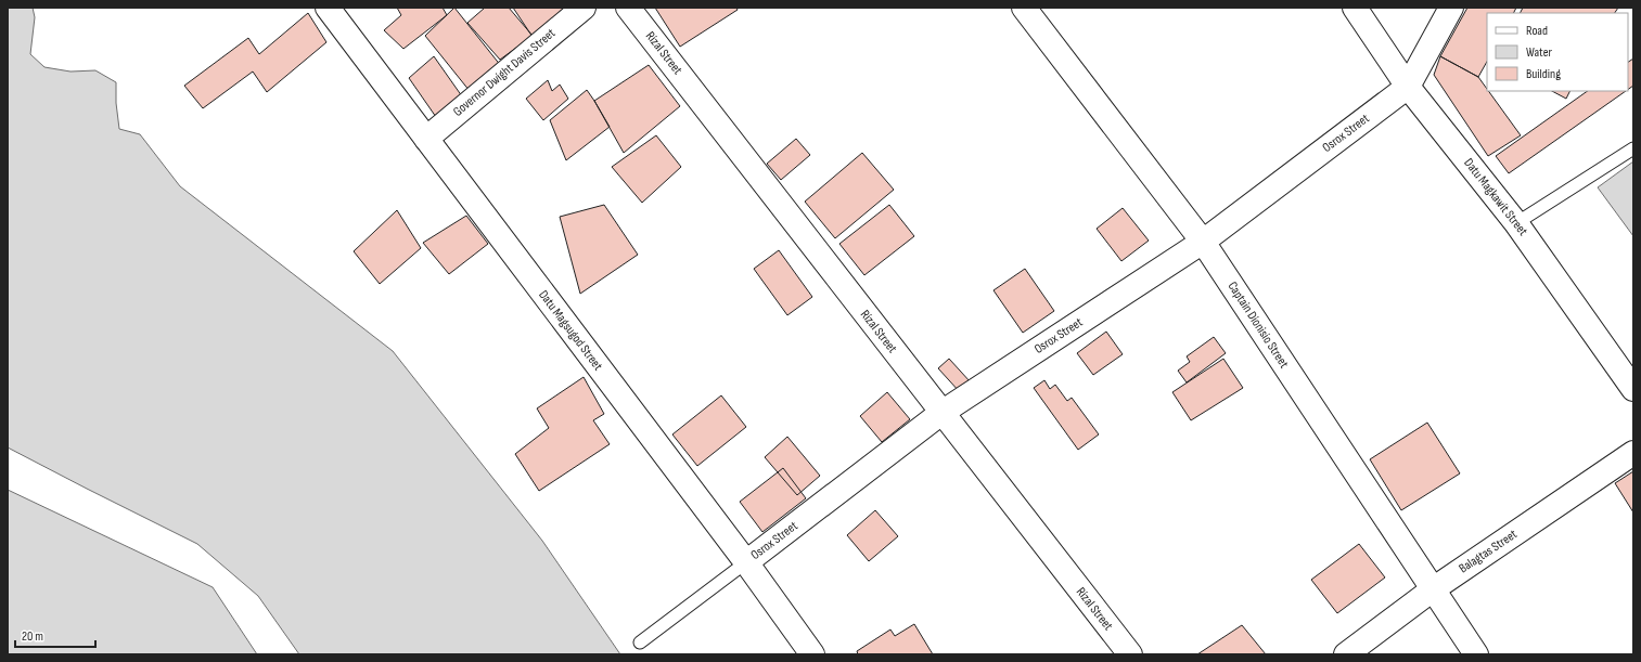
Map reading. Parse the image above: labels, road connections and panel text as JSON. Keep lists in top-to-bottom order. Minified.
{"streets":{"street":["Rizal Street","Governor Dwight Davis Street","Osrox Street","Datu Magkawit Street","Captain Dionisio Street","Datu Magsugod Street","Balagtas Street"]},"crossings":[["Rizal Street","Osrox Street"],["Governor Dwight Davis Street","Datu Magsugod Street"],["Osrox Street","Datu Magkawit Street"],["Osrox Street","Captain Dionisio Street"],["Osrox Street","Datu Magsugod Street"],["Captain Dionisio Street","Balagtas Street"]],"legend":["Road","Water","Building"],"scale_bar":"20 m"}
